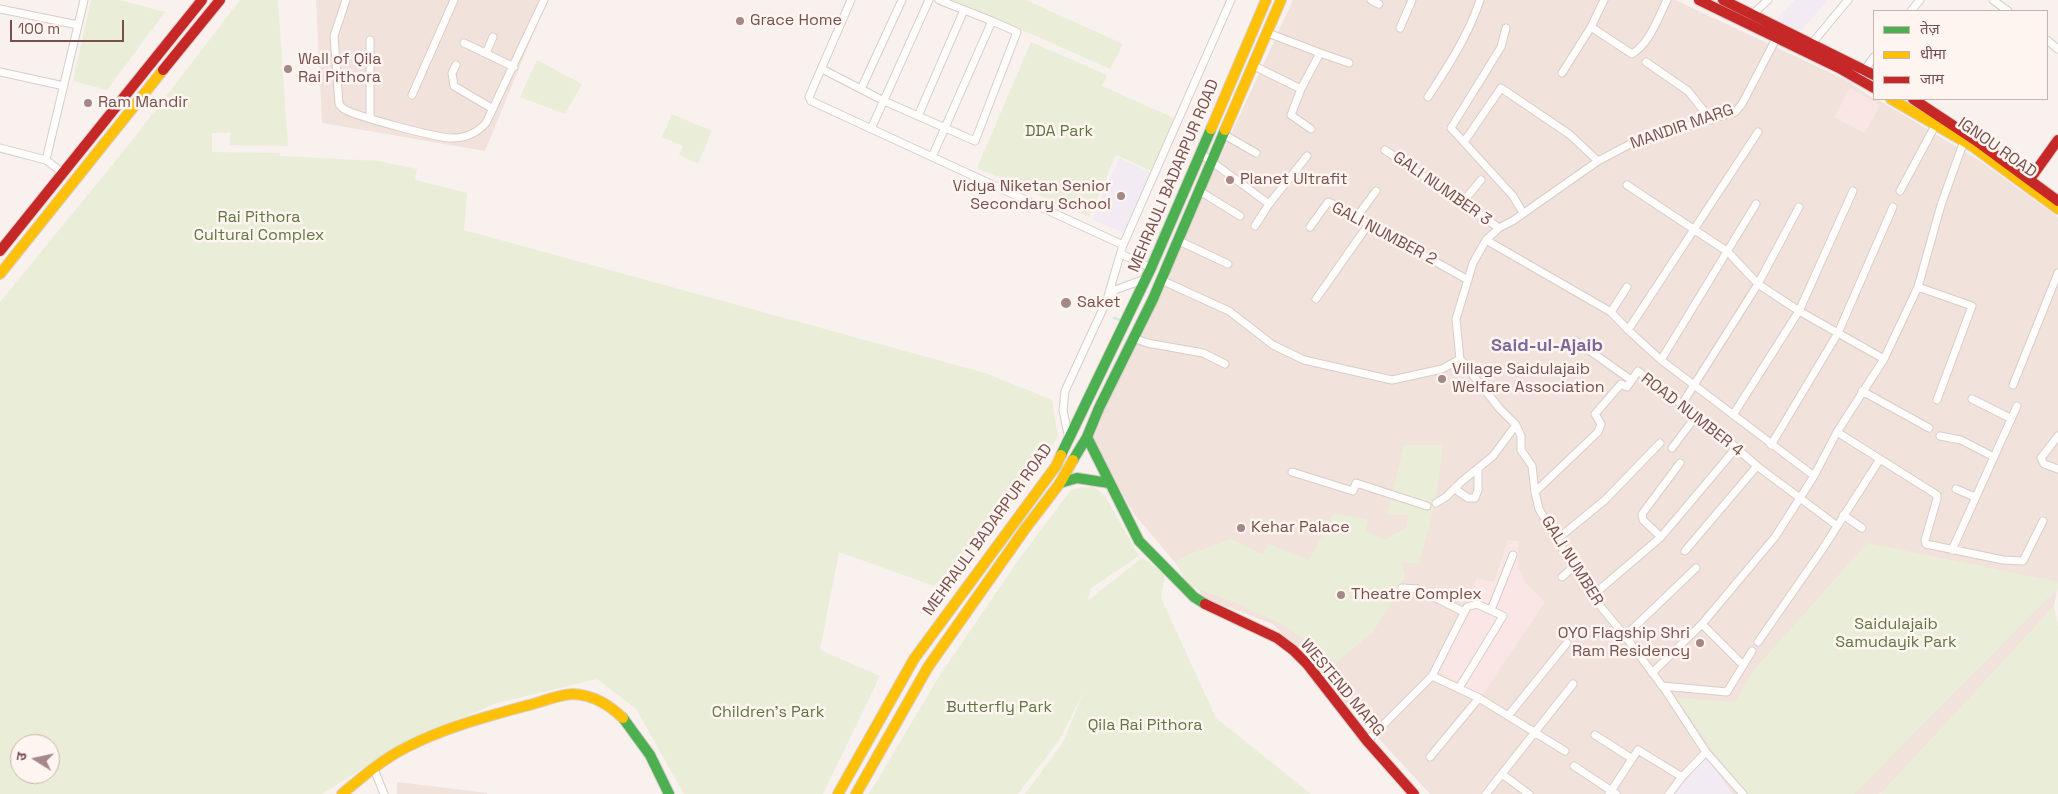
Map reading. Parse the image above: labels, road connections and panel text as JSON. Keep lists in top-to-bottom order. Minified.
{"streets":{"main road":["IGNOU ROAD","MEHRAULI BADARPUR ROAD","WESTEND MARG"],"street":["MANDIR MARG","GALI NUMBER 3","GALI NUMBER 2","ROAD NUMBER 4","GALI NUMBER"]},"crossings":[["MANDIR MARG","GALI NUMBER 3"],["MEHRAULI BADARPUR ROAD","WESTEND MARG"],["ROAD NUMBER 4","GALI NUMBER"]],"districts":["Said-ul-Ajaib"],"parks":["DDA Park","Rai Pithora Cultural Complex","Saidulajaib Samudayik Park","Butterfly Park","Children's Park","Qila Rai Pithora"],"places":["Grace Home","Wall of Qila Rai Pithora","Ram Mandir","Planet Ultrafit","Vidya Niketan Senior Secondary School","Saket","Village Saidulajaib Welfare Association","Kehar Palace","Theatre Complex","OYO Flagship Shri Ram Residency"],"legend":["तेज़","धीमा","जाम"],"scale_bar":"100 m","north":"left"}
